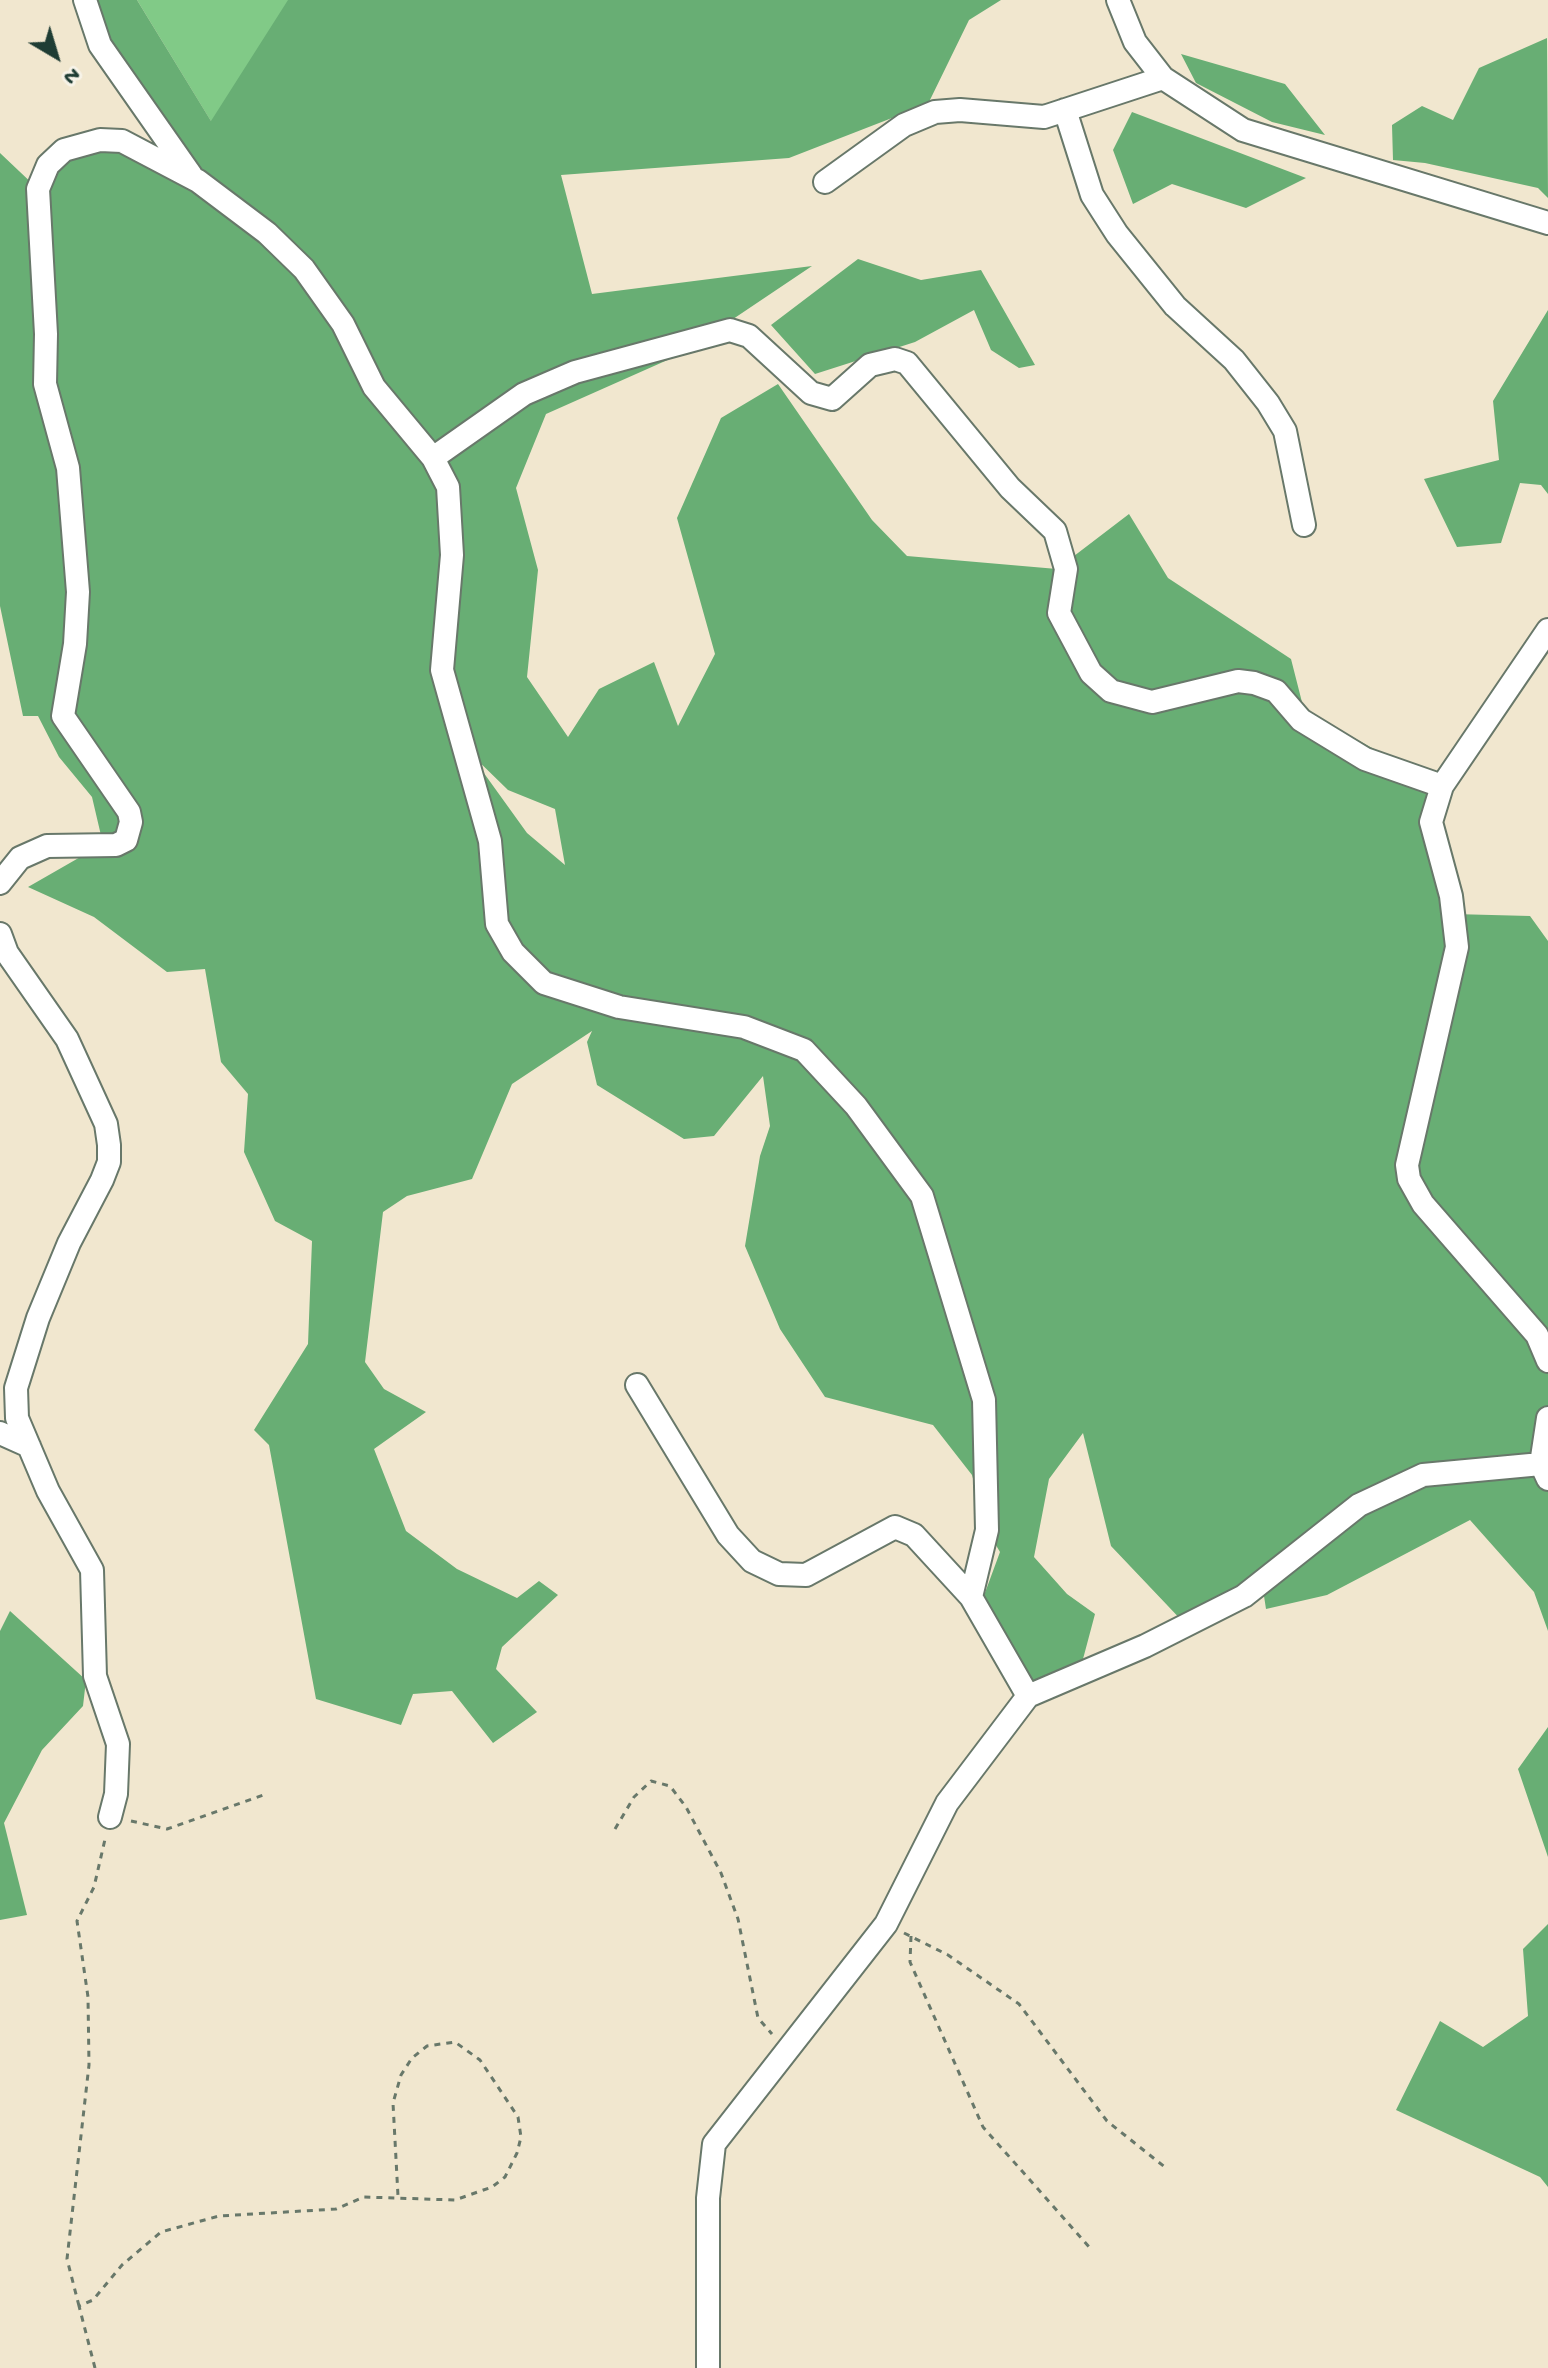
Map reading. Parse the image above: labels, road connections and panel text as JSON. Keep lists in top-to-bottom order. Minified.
{"north":"bottom right"}
